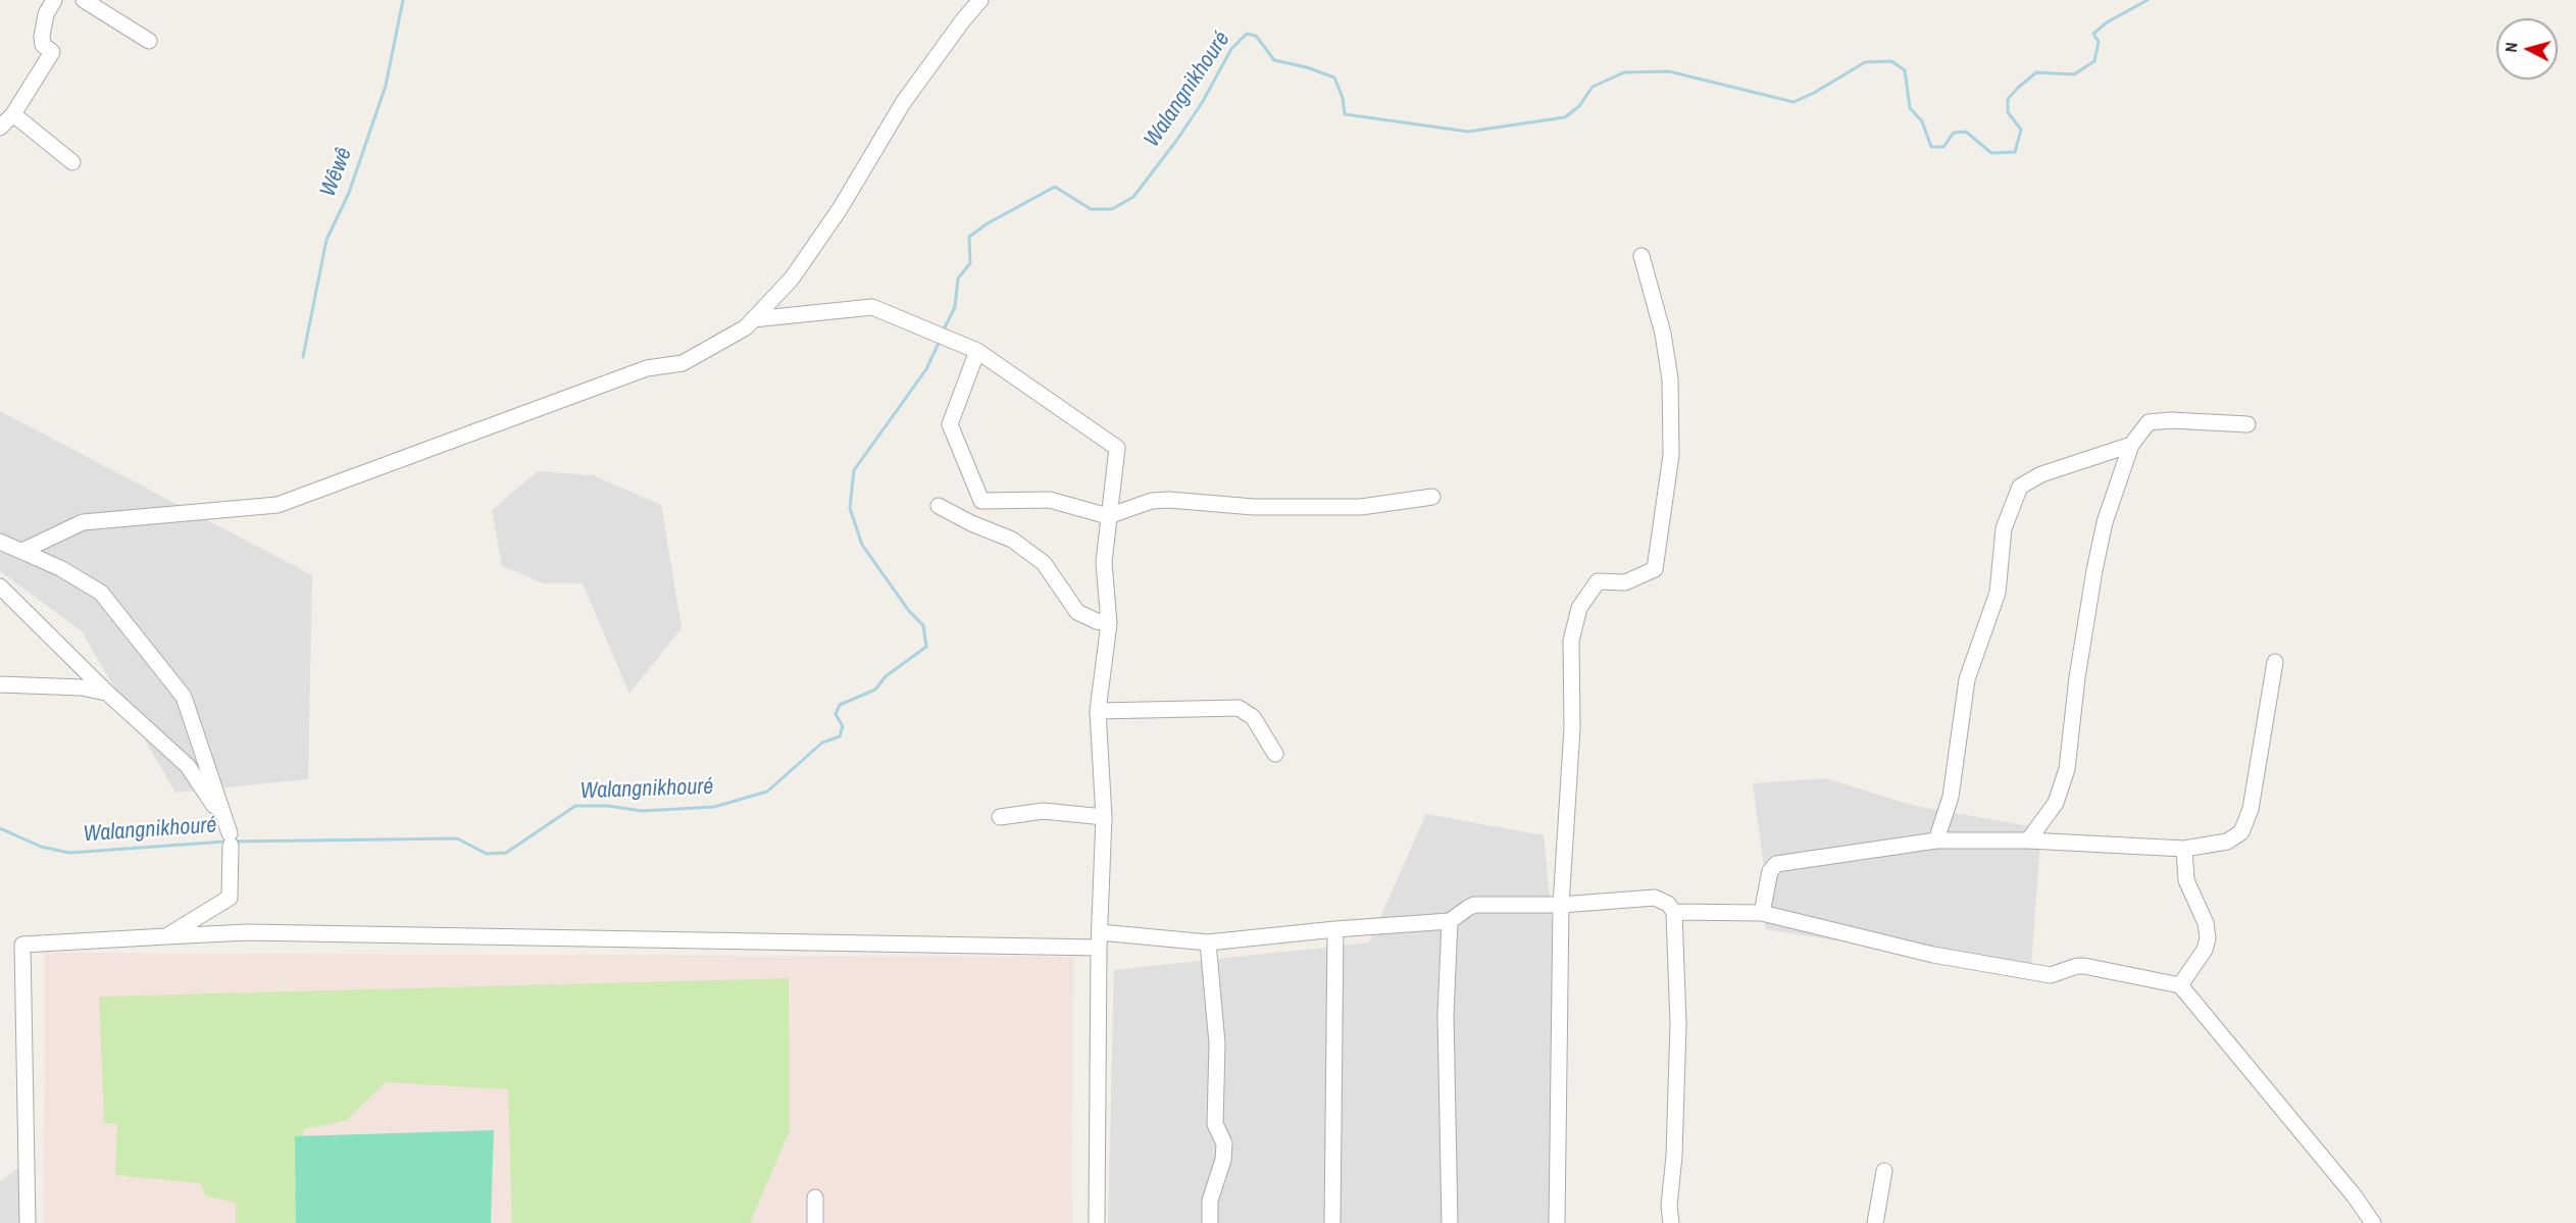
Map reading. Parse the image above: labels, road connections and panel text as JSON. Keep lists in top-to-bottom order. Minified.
{"water":["Walangnikhouré","Wêwê"],"north":"left"}
